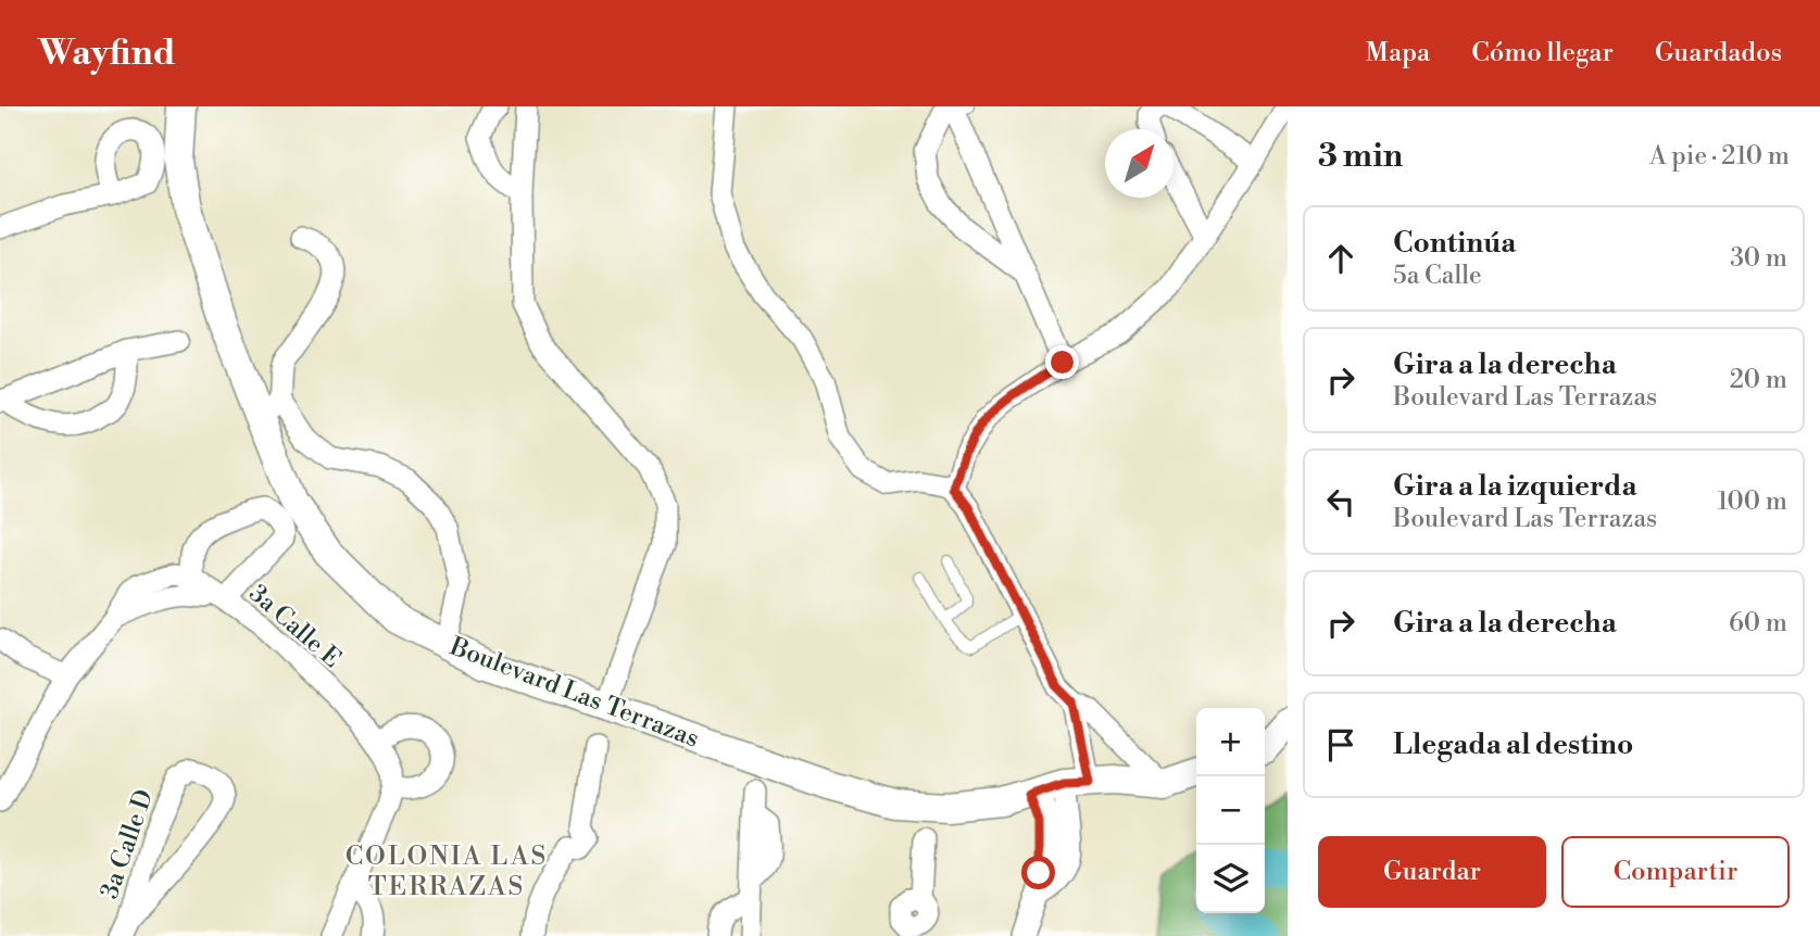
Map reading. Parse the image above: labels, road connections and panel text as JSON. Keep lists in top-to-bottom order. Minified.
{"streets":{"main road":["Boulevard Las Terrazas"],"street":["3a Calle E","3a Calle D"]},"districts":["COLONIA LAS TERRAZAS"],"north":"top right","page":{"header":"Wayfind","nav":["Mapa","Cómo llegar","Guardados"],"heading":["3 min","A pie · 210 m"],"list":[["Continúa","5a Calle","30 m"],["Gira a la derecha","Boulevard Las Terrazas","20 m"],["Gira a la izquierda","Boulevard Las Terrazas","100 m"],["Gira a la derecha","60 m"],"Llegada al destino"],"map_buttons":["+","−"],"buttons":["Guardar","Compartir"]}}
